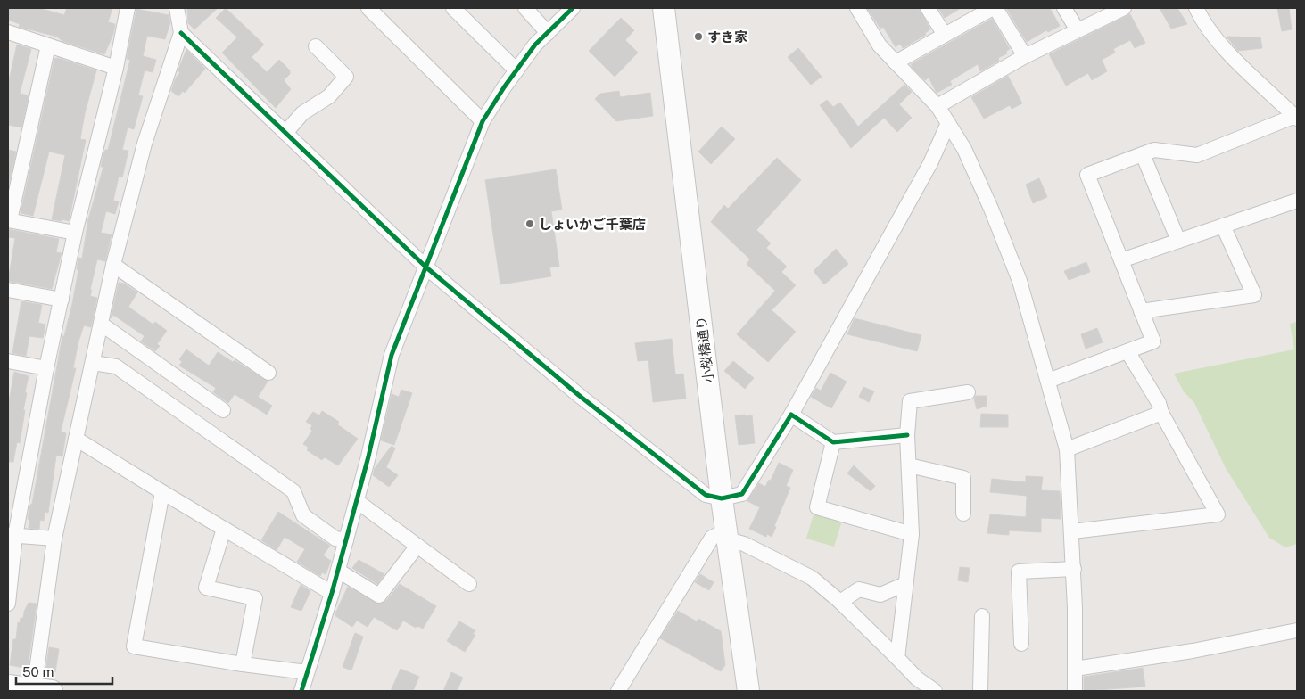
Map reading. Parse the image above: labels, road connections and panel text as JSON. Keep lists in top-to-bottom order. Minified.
{"streets":{"street":["小桜橋通り"]},"places":["すき家","しょいかご千葉店"],"scale_bar":"50 m"}
